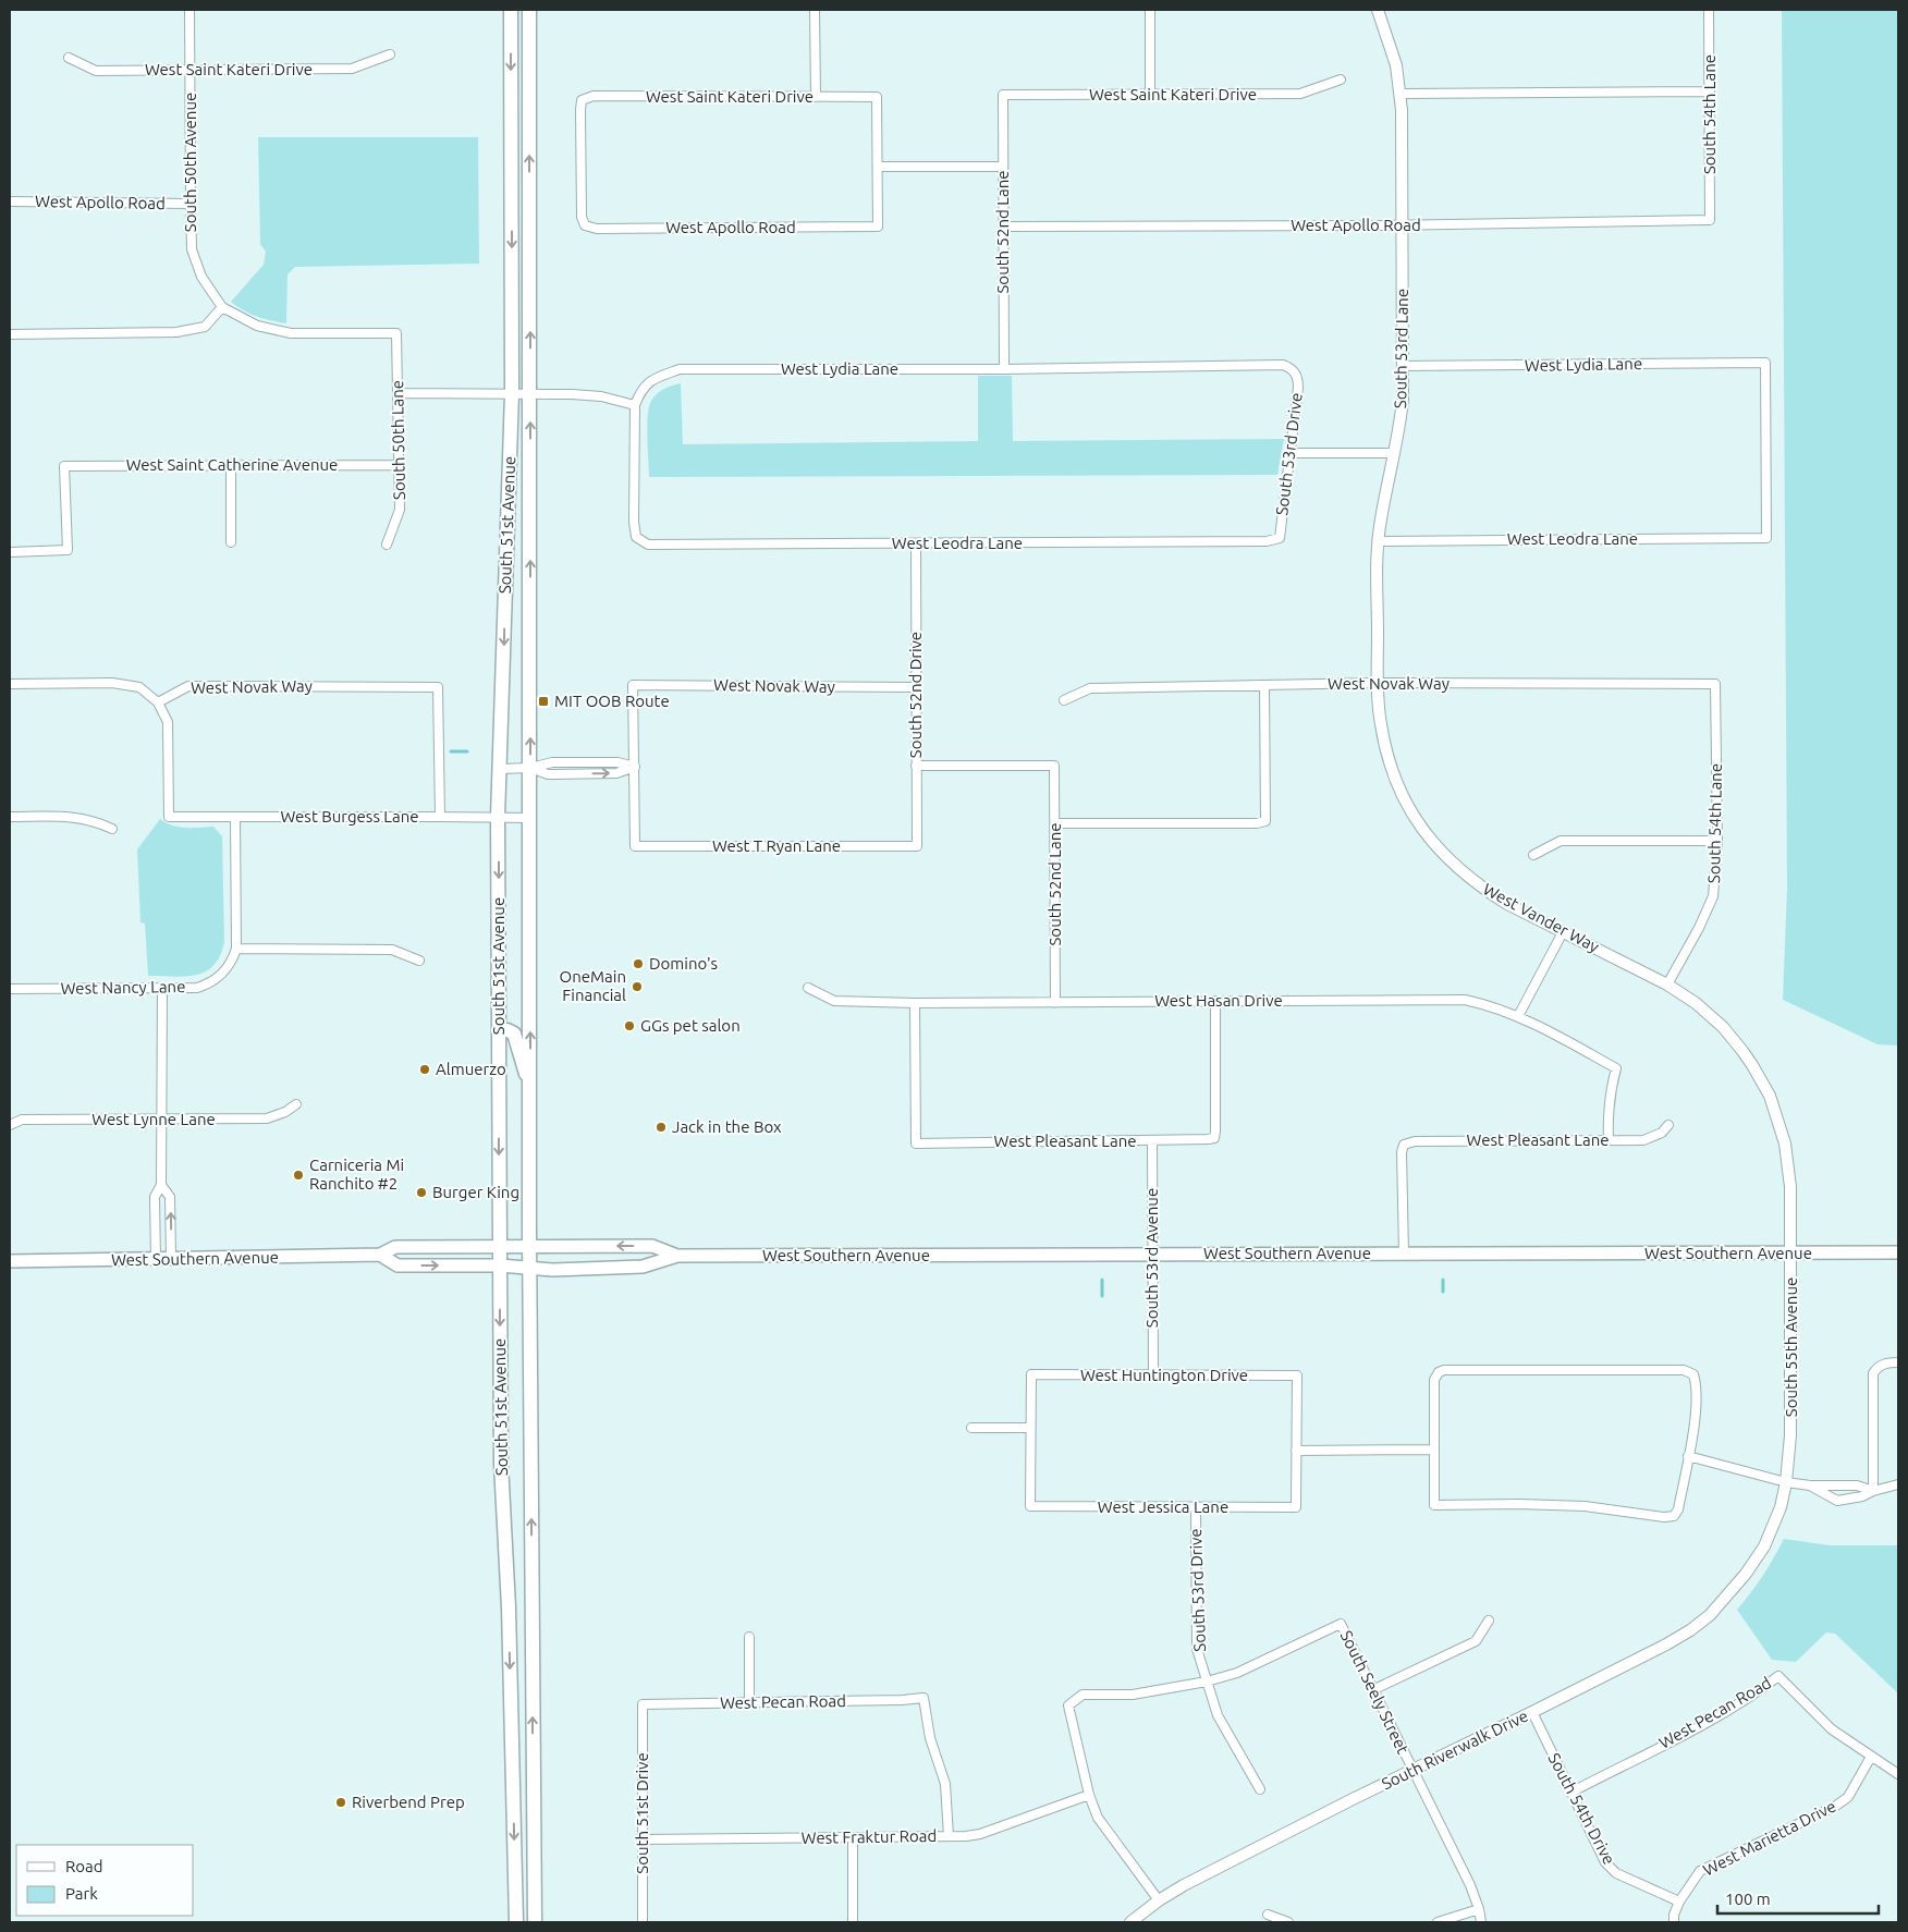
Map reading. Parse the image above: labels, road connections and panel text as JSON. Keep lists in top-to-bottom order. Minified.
{"streets":{"main road":["South 51st Avenue","West Southern Avenue"],"street":["West Saint Kateri Drive","South 54th Lane","South 50th Avenue","West Apollo Road","South 52nd Lane","South 53rd Lane","West Lydia Lane","South 50th Lane","South 53rd Drive","West Saint Catherine Avenue","West Leodra Lane","West Novak Way","South 52nd Drive","West Burgess Lane","West T Ryan Lane","West Vander Way","West Nancy Lane","West Hasan Drive","West Lynne Lane","West Pleasant Lane","South 53rd Avenue","South 55th Avenue","West Huntington Drive","West Jessica Lane","South Seely Street","West Pecan Road","South Riverwalk Drive","South 54th Drive","South 51st Drive","West Fraktur Road","West Marietta Drive"]},"crossings":[["West Saint Kateri Drive","South 50th Avenue"],["West Saint Kateri Drive","West Apollo Road"],["West Saint Kateri Drive","South 52nd Lane"],["South 54th Lane","West Apollo Road"],["South 54th Lane","West Novak Way"],["South 54th Lane","West Vander Way"],["South 54th Lane","South 55th Avenue"],["South 50th Avenue","West Apollo Road"],["South 50th Avenue","South 50th Lane"],["West Apollo Road","South 52nd Lane"],["West Apollo Road","South 53rd Lane"],["South 52nd Lane","West Lydia Lane"],["South 52nd Lane","South 52nd Drive"],["South 52nd Lane","West Hasan Drive"],["South 53rd Lane","West Lydia Lane"],["South 53rd Lane","West Leodra Lane"],["South 53rd Lane","West Novak Way"],["South 53rd Lane","West Vander Way"],["West Lydia Lane","South 53rd Drive"],["West Lydia Lane","West Leodra Lane"],["South 50th Lane","West Saint Catherine Avenue"],["South 53rd Drive","West Leodra Lane"],["South 53rd Drive","West Jessica Lane"],["South 53rd Drive","South Seely Street"],["South 51st Avenue","West Burgess Lane"],["South 51st Avenue","West Southern Avenue"],["West Leodra Lane","South 52nd Drive"],["West Novak Way","South 52nd Drive"],["West Novak Way","West Burgess Lane"],["West Novak Way","West T Ryan Lane"],["West Novak Way","West Vander Way"],["South 52nd Drive","West T Ryan Lane"],["West Vander Way","South 55th Avenue"],["West Hasan Drive","West Pleasant Lane"],["West Pleasant Lane","West Southern Avenue"],["West Pleasant Lane","South 53rd Avenue"],["West Southern Avenue","South 53rd Avenue"],["West Southern Avenue","South 55th Avenue"],["South 53rd Avenue","West Huntington Drive"],["South 55th Avenue","South Riverwalk Drive"],["West Huntington Drive","West Jessica Lane"],["South Seely Street","South Riverwalk Drive"],["West Pecan Road","South 54th Drive"],["West Pecan Road","South 51st Drive"],["West Pecan Road","West Fraktur Road"],["West Pecan Road","West Marietta Drive"],["South Riverwalk Drive","South 54th Drive"],["South 54th Drive","West Marietta Drive"],["South 51st Drive","West Fraktur Road"]],"places":{"transit":["MIT OOB Route"],"other":["Domino's","OneMain Financial","GGs pet salon","Almuerzo","Jack in the Box","Carniceria Mi Ranchito #2","Burger King","Riverbend Prep"]},"legend":["Road","Park"],"scale_bar":"100 m"}
